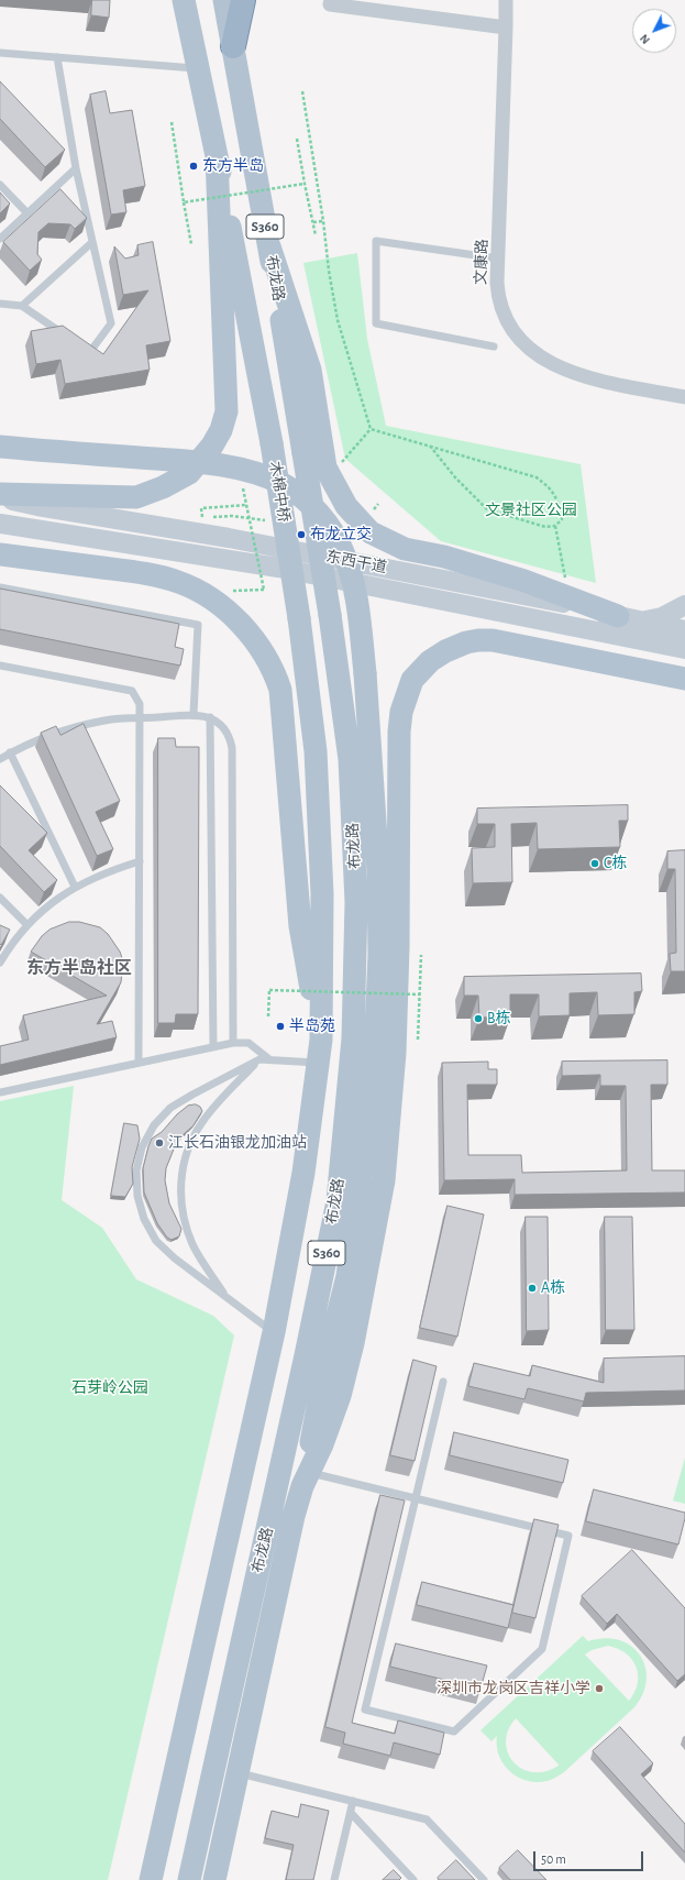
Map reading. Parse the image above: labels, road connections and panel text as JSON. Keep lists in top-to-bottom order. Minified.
{"streets":{"main road":["S360","布龙路","木棉中桥","东西干道"],"street":["文康路"]},"crossings":[["S360","木棉中桥"],["布龙路","木棉中桥"]],"districts":["东方半岛社区"],"parks":["文景社区公园","石芽岭公园"],"places":["东方半岛","布龙立交","C栋","B栋","半岛苑","江长石油银龙加油站","A栋","深圳市龙岗区吉祥小学"],"scale_bar":"50 m","north":"bottom left"}
